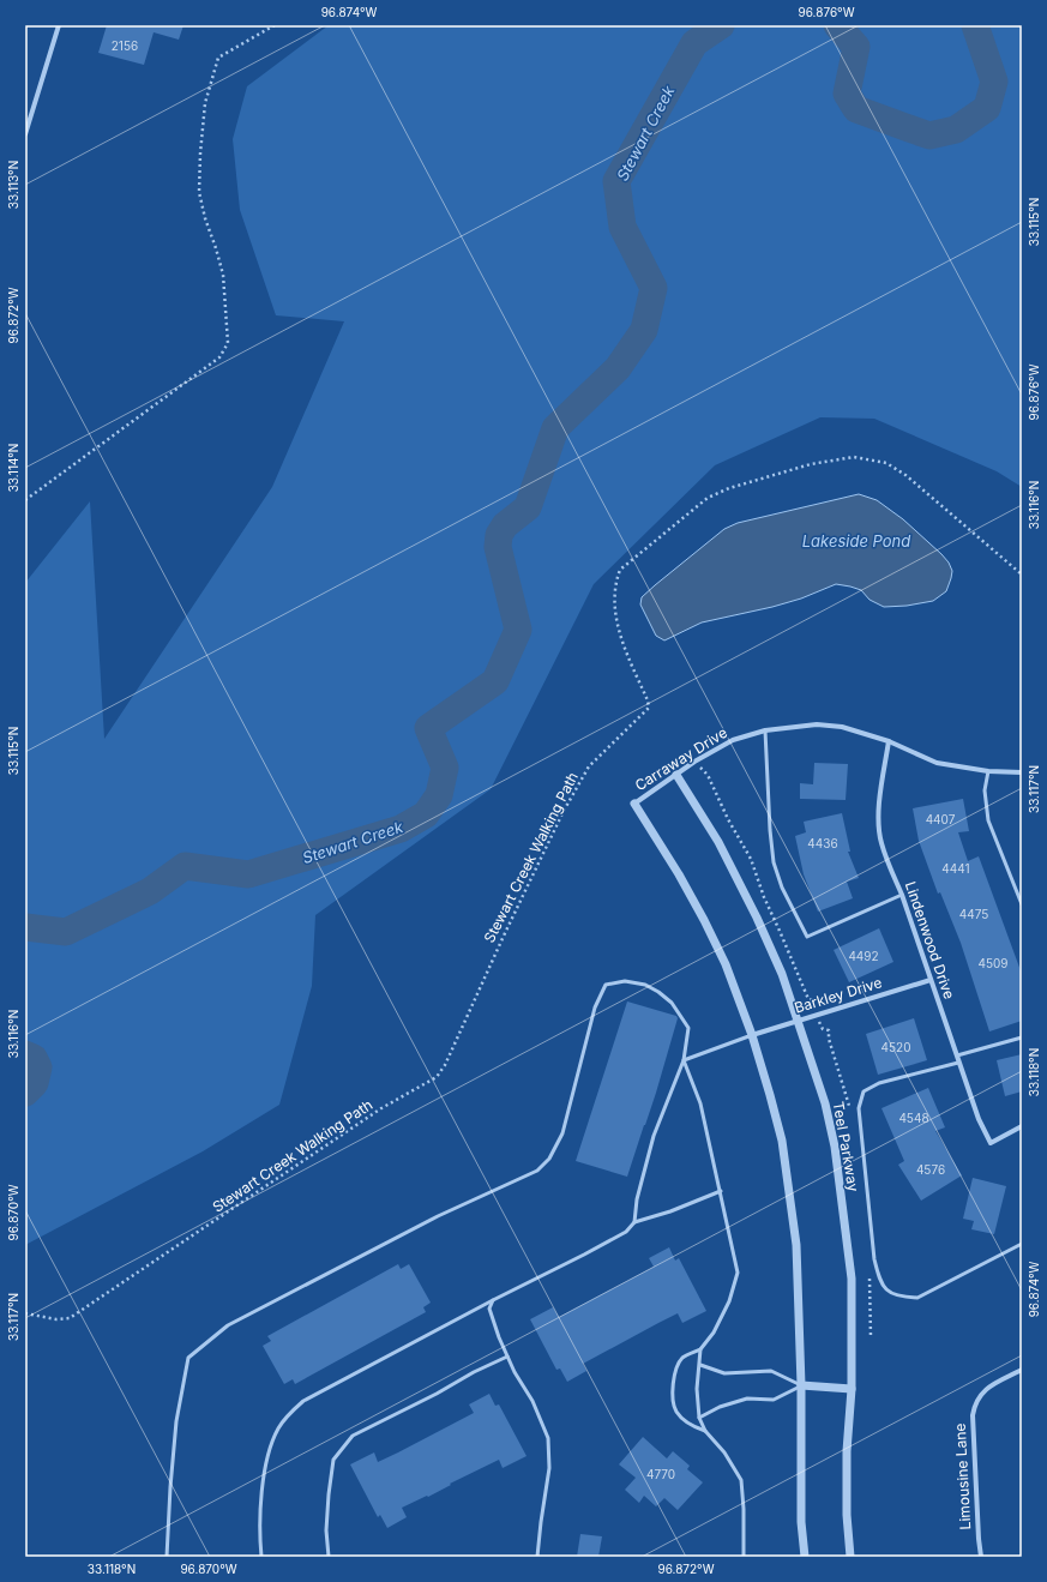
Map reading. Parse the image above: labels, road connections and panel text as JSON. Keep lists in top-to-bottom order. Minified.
{"streets":{"street":["Carraway Drive","Lindenwood Drive","Barkley Drive","Teel Parkway","Limousine Lane"],"path":["Stewart Creek Walking Path"]},"crossings":[["Carraway Drive","Lindenwood Drive"],["Carraway Drive","Teel Parkway"],["Lindenwood Drive","Barkley Drive"],["Barkley Drive","Teel Parkway"]],"water":["Stewart Creek","Lakeside Pond"],"house_numbers":["2156","4407","4436","4441","4475","4492","4509","4520","4548","4576","4770"],"coordinates":["96.874°W","96.876°W","33.113°N","33.115°N","96.872°W","33.114°N","33.116°N","33.117°N","33.118°N","96.870°W"]}
